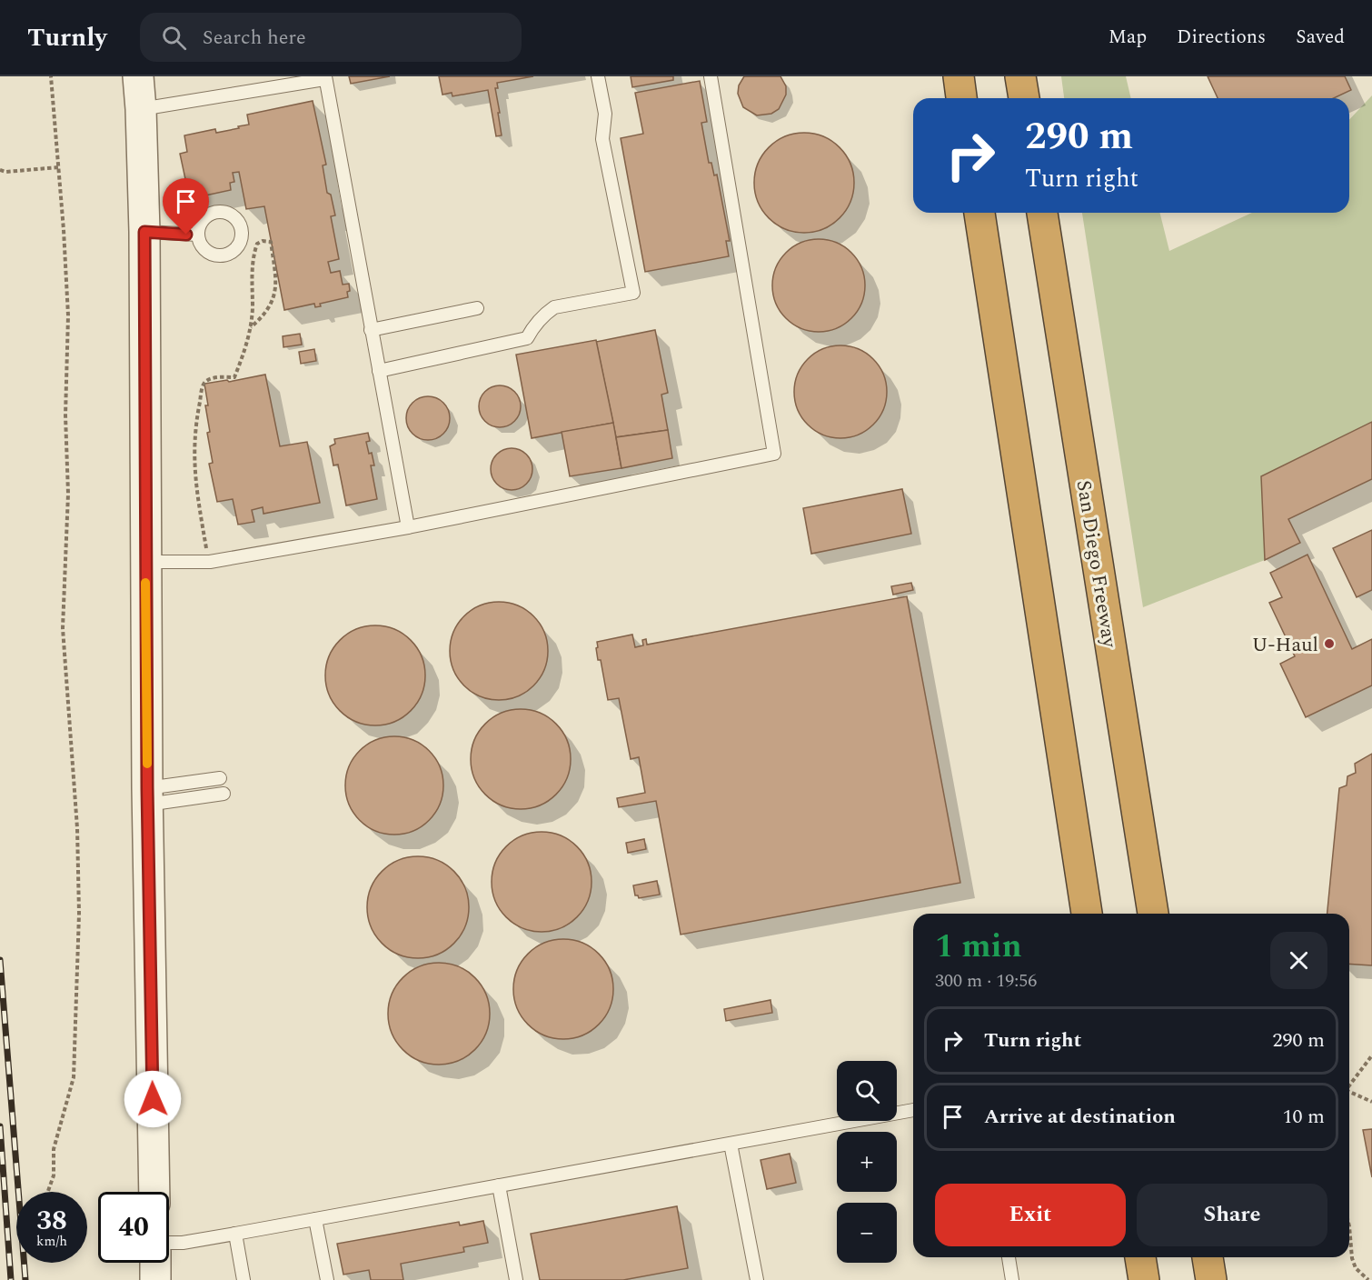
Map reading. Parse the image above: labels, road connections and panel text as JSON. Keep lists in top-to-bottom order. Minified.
{"streets":{"highway":["San Diego Freeway"]},"places":["U-Haul"],"page":{"header":"Turnly","search":"Search here","nav":["Map","Directions","Saved"],"turn":["290 m","Turn right"],"heading":["1 min","300 m · 19:56"],"list":[{"name":"Turn right","value":"290 m"},{"name":"Arrive at destination","value":"10 m"}],"map_buttons":["+","−"],"buttons":["Exit","Share"],"speed":"38 km/h","limit":"40"}}
